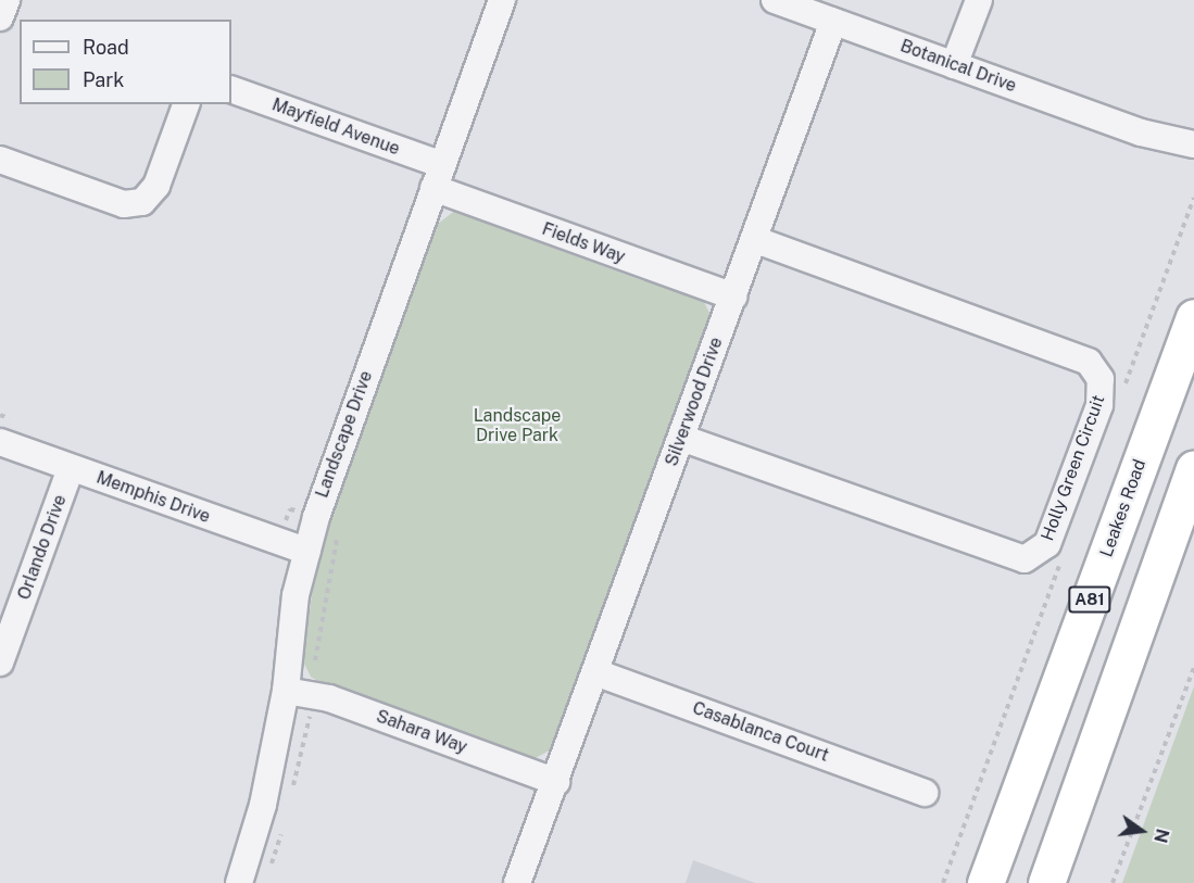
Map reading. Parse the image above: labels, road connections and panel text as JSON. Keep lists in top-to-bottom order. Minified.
{"streets":{"highway":["Leakes Road","A81"],"street":["Botanical Drive","Mayfield Avenue","Fields Way","Silverwood Drive","Landscape Drive","Holly Green Circuit","Memphis Drive","Orlando Drive","Sahara Way","Casablanca Court"]},"crossings":[["Botanical Drive","Silverwood Drive"],["Mayfield Avenue","Fields Way"],["Mayfield Avenue","Landscape Drive"],["Fields Way","Silverwood Drive"],["Fields Way","Landscape Drive"],["Silverwood Drive","Holly Green Circuit"],["Silverwood Drive","Sahara Way"],["Silverwood Drive","Casablanca Court"],["Landscape Drive","Memphis Drive"],["Landscape Drive","Sahara Way"],["Memphis Drive","Orlando Drive"]],"parks":["Landscape Drive Park"],"legend":["Road","Park"],"north":"right"}
